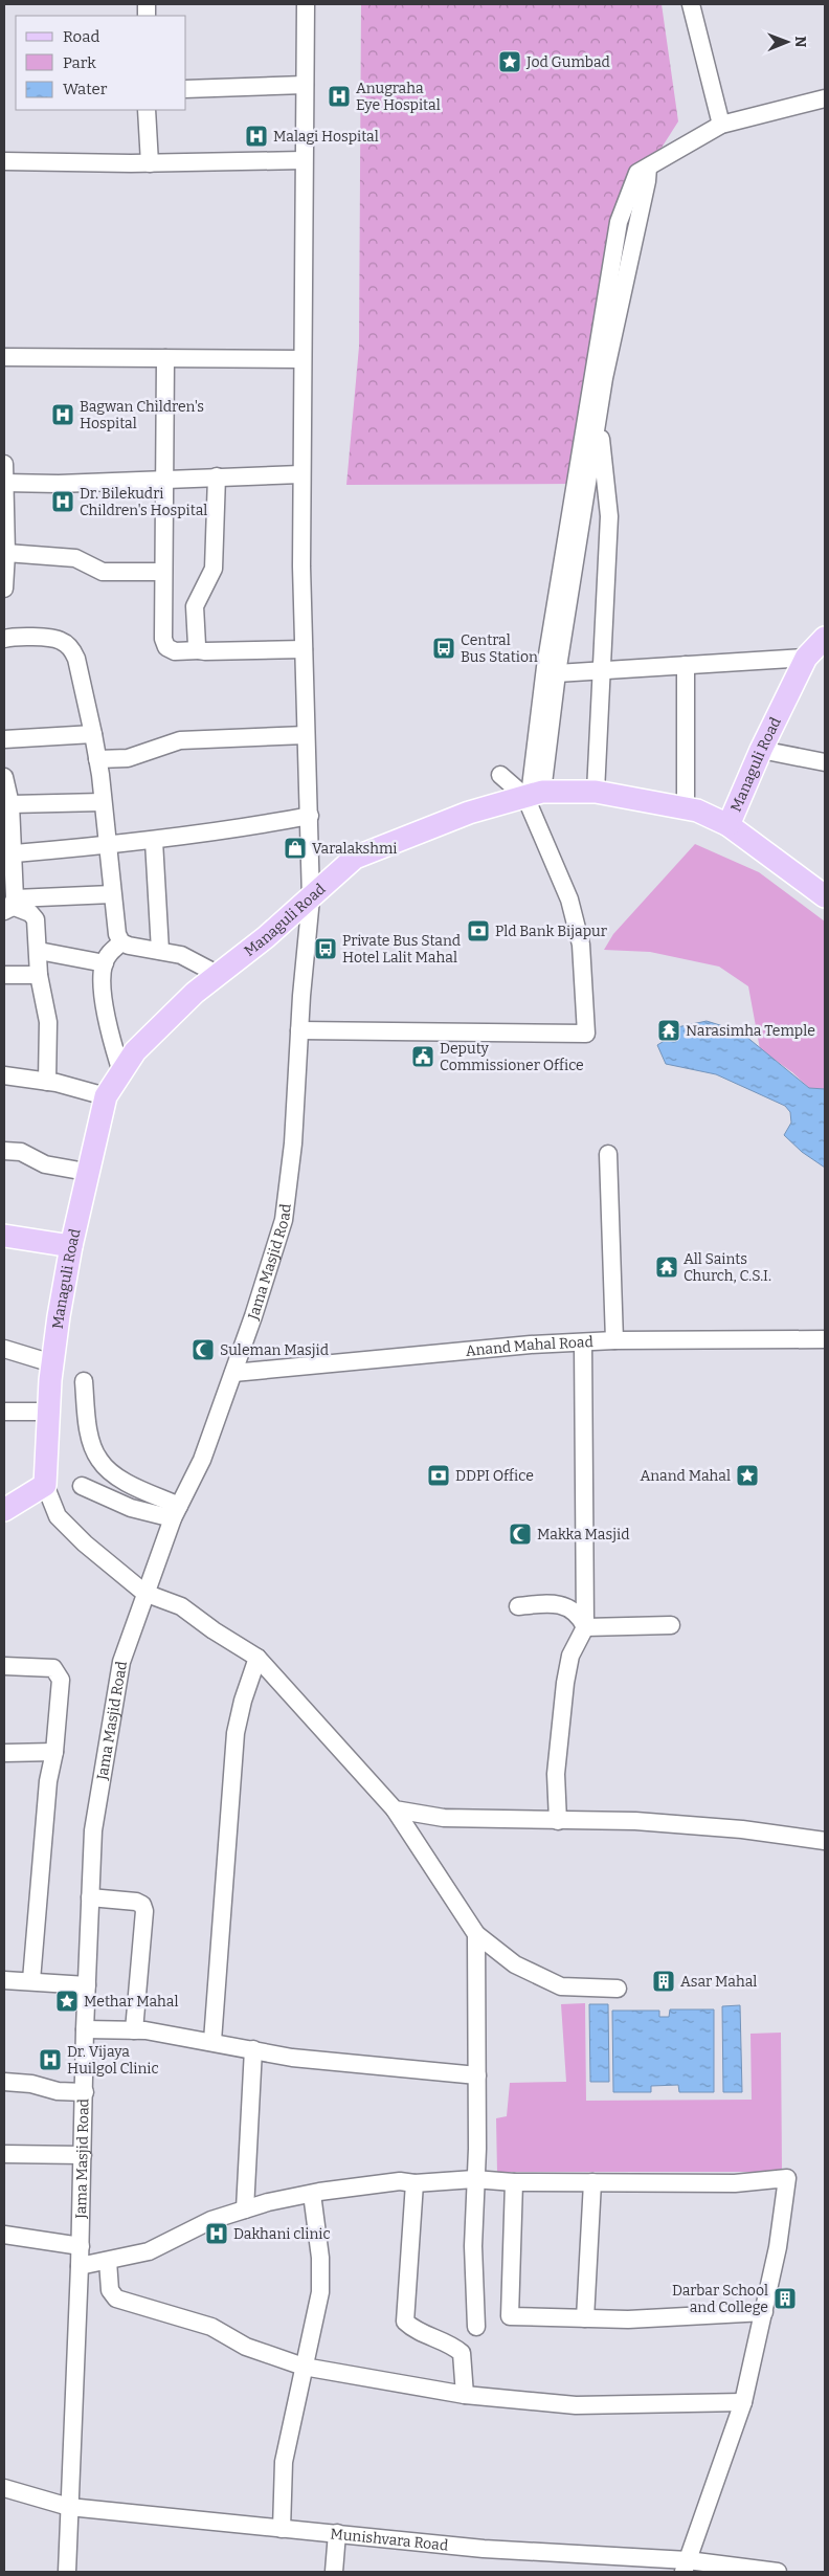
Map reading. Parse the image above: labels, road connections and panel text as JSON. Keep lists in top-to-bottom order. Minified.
{"streets":{"main road":["Managuli Road"],"street":["Jama Masjid Road","Anand Mahal Road","Munishvara Road"]},"crossings":[["Managuli Road","Jama Masjid Road"],["Jama Masjid Road","Anand Mahal Road"],["Jama Masjid Road","Munishvara Road"]],"places":{"place":["Jod Gumbad","Anand Mahal","Methar Mahal"],"hospital":["Anugraha Eye Hospital","Malagi Hospital","Bagwan Children's Hospital","Dr. Bilekudri Children's Hospital","Dr. Vijaya Huilgol Clinic","Dakhani clinic"],"bus stop":["Central Bus Station","Private Bus Stand Hotel Lalit Mahal"],"shop":["Varalakshmi"],"bank":["Pld Bank Bijapur","DDPI Office"],"temple":["Narasimha Temple","All Saints Church, C.S.I."],"public building":["Deputy Commissioner Office"],"mosque":["Suleman Masjid","Makka Masjid"],"building":["Asar Mahal","Darbar School and College"]},"legend":["Road","Park","Water"],"north":"right"}
